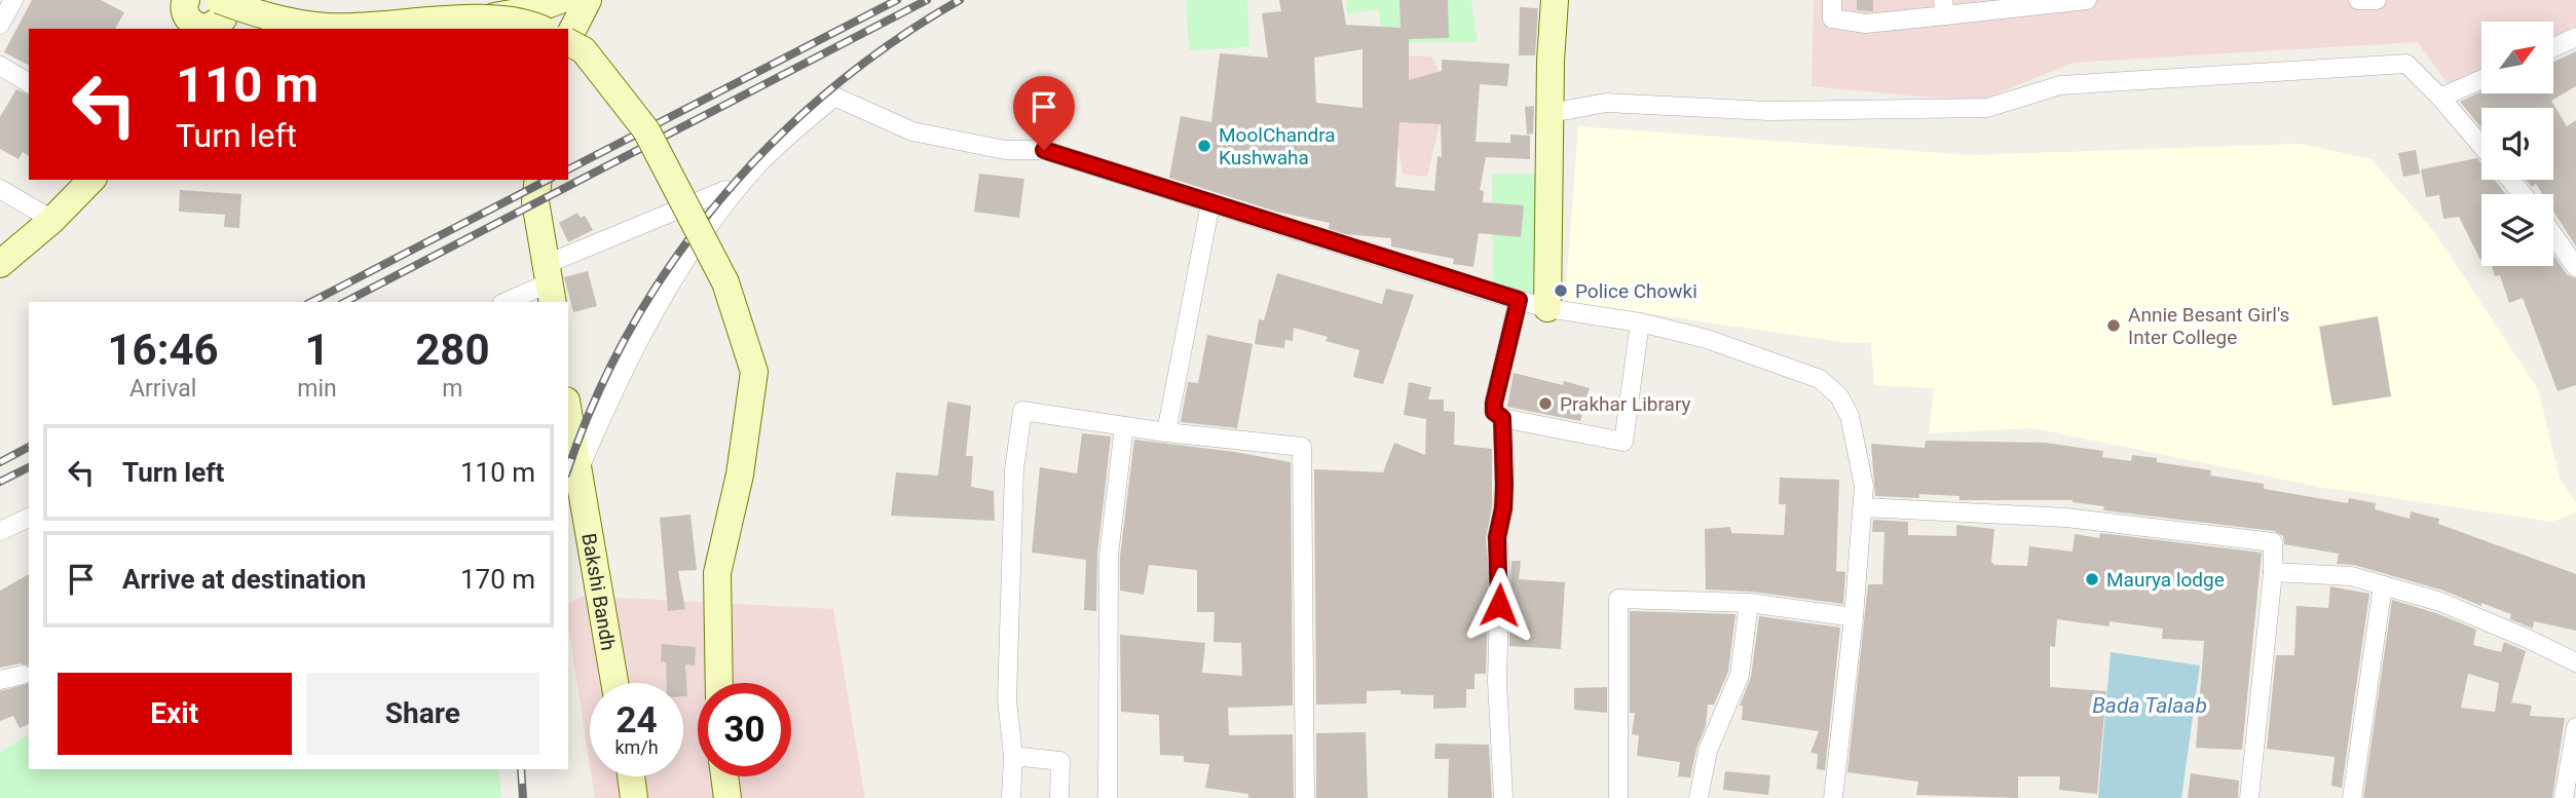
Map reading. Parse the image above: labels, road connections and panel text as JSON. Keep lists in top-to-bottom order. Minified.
{"streets":{"main road":["Bakshi Bandh"]},"water":["Bada Talaab"],"places":["MoolChandra Kushwaha","Police Chowki","Annie Besant Girl's Inter College","Prakhar Library","Maurya lodge"],"north":"top right","page":{"turn":["110 m","Turn left"],"eta":["16:46","Arrival","1","min","280","m"],"list":[{"name":"Turn left","value":"110 m"},{"name":"Arrive at destination","value":"170 m"}],"buttons":["Exit","Share"],"speed":"24 km/h","limit":"30"}}
